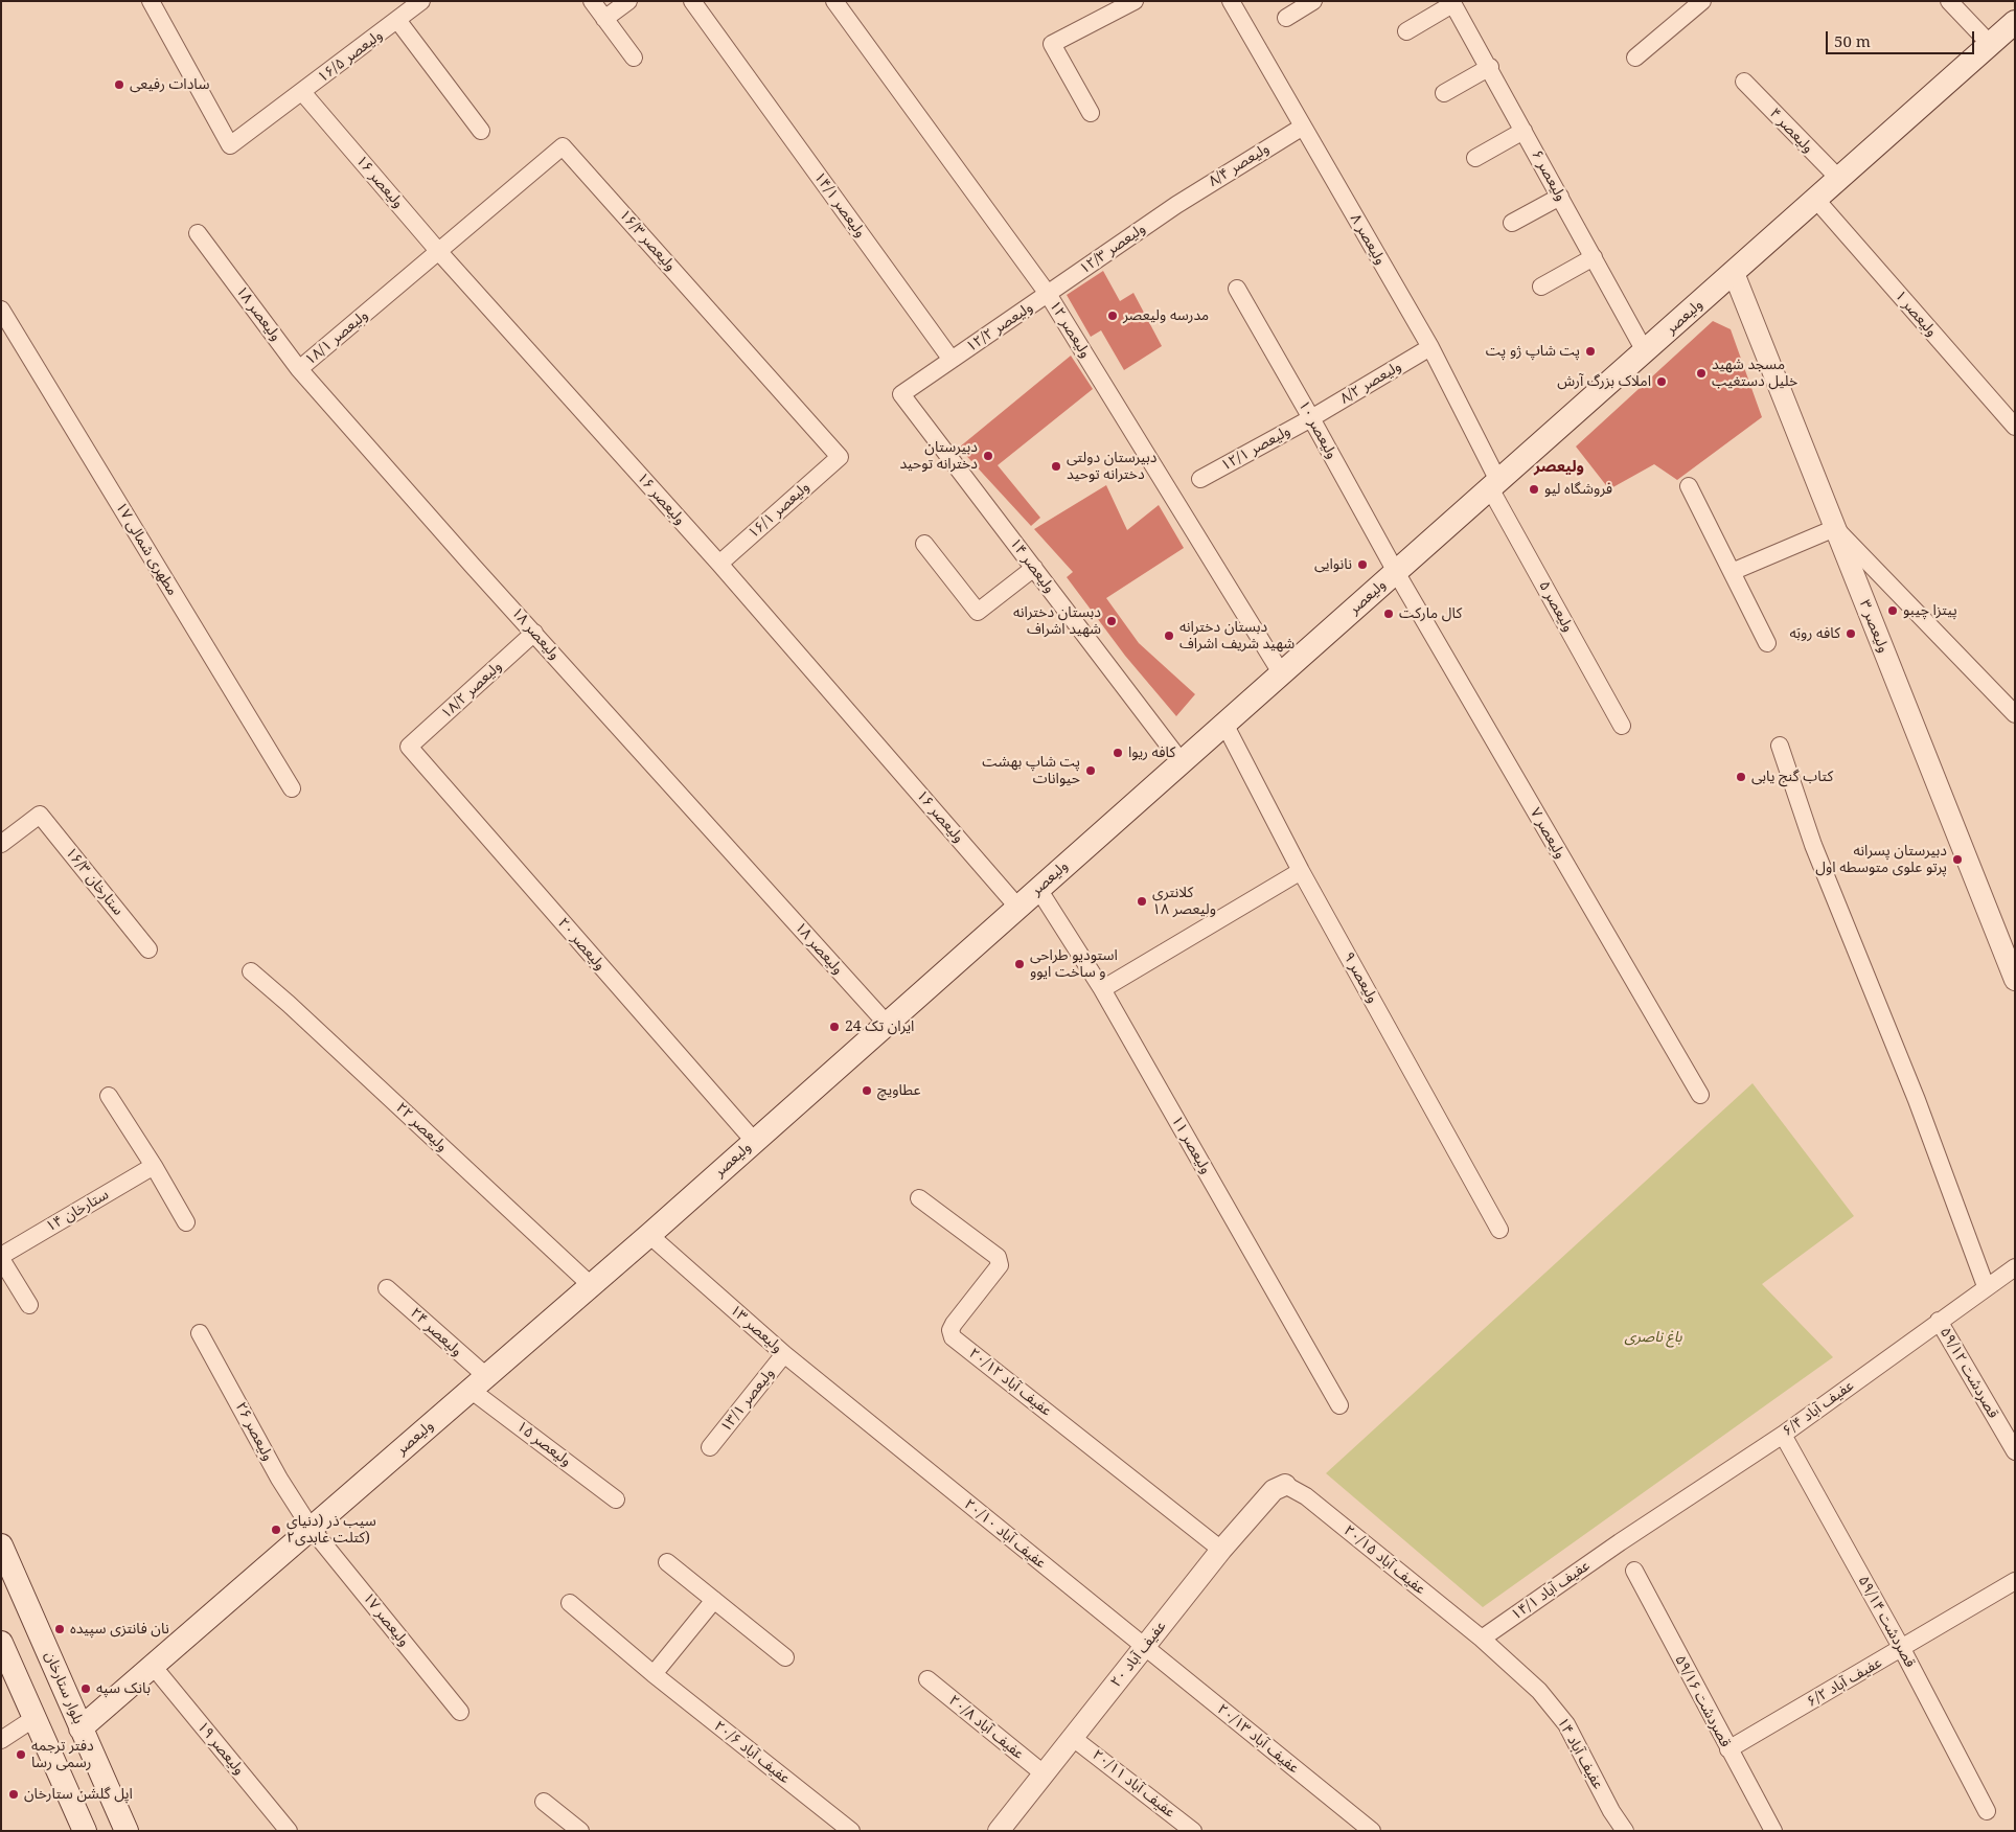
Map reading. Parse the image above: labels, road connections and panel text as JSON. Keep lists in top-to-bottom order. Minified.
{"streets":{"main road":["ولیعصر","بلوار ستارخان"],"street":["۱۶/۵ ولیعصر","۴ ولیعصر","۸/۴ ولیعصر","۶ ولیعصر","۱۶ ولیعصر","۱۴/۱ ولیعصر","۸ ولیعصر","۱۶/۳ ولیعصر","۱۲/۳ ولیعصر","۱۸ ولیعصر","۱ ولیعصر","۱۲/۲ ولیعصر","۱۲ ولیعصر","۱۸/۱ ولیعصر","۸/۲ ولیعصر","۱۰ ولیعصر","۱۲/۱ ولیعصر","۱۶/۱ ولیعصر","۱۷ مطهری شمالی","۱۴ ولیعصر","۵ ولیعصر","۳ ولیعصر","۱۸/۲ ولیعصر","۷ ولیعصر","۱۶/۳ ستارخان","۲۰ ولیعصر","۹ ولیعصر","۲۲ ولیعصر","۱۱ ولیعصر","۱۴ ستارخان","۱۳ ولیعصر","۲۴ ولیعصر","۵۹/۱۲ قصردشت","عفیف آباد ۲۰/۱۲","۱۳/۱ ولیعصر","عفیف آباد ۶/۴","۲۶ ولیعصر","۱۵ ولیعصر","عفیف آباد ۲۰/۱۰","عفیف آباد ۲۰/۱۵","عفیف آباد ۱۴/۱","۱۷ ولیعصر","۵۹/۱۴ قصردشت","عفیف آباد ۲۰","عفیف آباد ۶/۲","۵۹/۱۶ قصردشت","عفیف آباد ۲۰/۸","عفیف آباد ۲۰/۱۳","۱۹ ولیعصر","عفیف آباد ۲۰/۶","عفیف آباد ۱۴","عفیف آباد ۲۰/۱۱"]},"crossings":[["۱۶/۵ ولیعصر","۱۶ ولیعصر"],["۴ ولیعصر","ولیعصر"],["۸/۴ ولیعصر","۸ ولیعصر"],["۸/۴ ولیعصر","۱۲/۳ ولیعصر"],["۶ ولیعصر","ولیعصر"],["۱۶ ولیعصر","۱۶/۳ ولیعصر"],["۱۶ ولیعصر","ولیعصر"],["۱۶ ولیعصر","۱۸/۱ ولیعصر"],["۱۶ ولیعصر","۱۶/۱ ولیعصر"],["۱۴/۱ ولیعصر","۱۲/۲ ولیعصر"],["۱۴/۱ ولیعصر","۱۴ ولیعصر"],["۸ ولیعصر","ولیعصر"],["۸ ولیعصر","۸/۲ ولیعصر"],["۸ ولیعصر","۵ ولیعصر"],["۱۶/۳ ولیعصر","۱۸/۱ ولیعصر"],["۱۶/۳ ولیعصر","۱۶/۱ ولیعصر"],["۱۲/۳ ولیعصر","۱۲/۲ ولیعصر"],["۱۲/۳ ولیعصر","۱۲ ولیعصر"],["۱۸ ولیعصر","ولیعصر"],["۱۸ ولیعصر","۱۸/۱ ولیعصر"],["۱۸ ولیعصر","۱۸/۲ ولیعصر"],["۱ ولیعصر","ولیعصر"],["ولیعصر","۱۲ ولیعصر"],["ولیعصر","۱۰ ولیعصر"],["ولیعصر","۱۴ ولیعصر"],["ولیعصر","۵ ولیعصر"],["ولیعصر","۳ ولیعصر"],["ولیعصر","۷ ولیعصر"],["ولیعصر","۲۰ ولیعصر"],["ولیعصر","۹ ولیعصر"],["ولیعصر","۲۲ ولیعصر"],["ولیعصر","۱۱ ولیعصر"],["ولیعصر","۱۳ ولیعصر"],["ولیعصر","۲۴ ولیعصر"],["ولیعصر","۲۶ ولیعصر"],["ولیعصر","۱۵ ولیعصر"],["ولیعصر","۱۷ ولیعصر"],["ولیعصر","بلوار ستارخان"],["ولیعصر","۱۹ ولیعصر"],["۱۲/۲ ولیعصر","۱۲ ولیعصر"],["۱۲/۲ ولیعصر","۱۴ ولیعصر"],["۸/۲ ولیعصر","۱۰ ولیعصر"],["۸/۲ ولیعصر","۱۲/۱ ولیعصر"],["۱۰ ولیعصر","۱۲/۱ ولیعصر"],["۱۰ ولیعصر","۷ ولیعصر"],["۱۸/۲ ولیعصر","۲۰ ولیعصر"],["۱۳ ولیعصر","۱۳/۱ ولیعصر"],["۱۳ ولیعصر","عفیف آباد ۲۰/۱۰"],["۲۴ ولیعصر","۱۵ ولیعصر"],["۵۹/۱۲ قصردشت","عفیف آباد ۶/۴"],["عفیف آباد ۲۰/۱۲","عفیف آباد ۲۰"],["عفیف آباد ۶/۴","عفیف آباد ۱۴/۱"],["عفیف آباد ۶/۴","۵۹/۱۴ قصردشت"],["۲۶ ولیعصر","۱۷ ولیعصر"],["عفیف آباد ۲۰/۱۰","عفیف آباد ۲۰"],["عفیف آباد ۲۰/۱۰","عفیف آباد ۲۰/۱۳"],["عفیف آباد ۲۰/۱۵","عفیف آباد ۱۴/۱"],["عفیف آباد ۲۰/۱۵","عفیف آباد ۲۰"],["عفیف آباد ۲۰/۱۵","عفیف آباد ۱۴"],["عفیف آباد ۱۴/۱","عفیف آباد ۱۴"],["۵۹/۱۴ قصردشت","عفیف آباد ۶/۲"],["عفیف آباد ۲۰","عفیف آباد ۲۰/۸"],["عفیف آباد ۲۰","عفیف آباد ۲۰/۱۳"],["عفیف آباد ۲۰","عفیف آباد ۲۰/۱۱"],["عفیف آباد ۶/۲","۵۹/۱۶ قصردشت"]],"districts":["ولیعصر"],"parks":["باغ ناصری"],"places":["سادات رفیعی","مدرسه ولیعصر","پت شاپ ژو پت","مسجد شهید خلیل دستغیب","املاک بزرگ آرش","دبیرستان دخترانه توحید","دبیرستان دولتی دخترانه توحید","فروشگاه لیو","نانوایی","پیتزا چیبو","کال مارکت","دبستان دخترانه شهید اشراف","کافه روبَه","دبستان دخترانه شهید شریف اشراف","کافه ریوا","پت شاپ بهشت حیوانات","کتاب گنج یابی","دبیرستان پسرانه پرتو علوی متوسطه اول","کلانتری ۱۸ ولیعصر","استودیو طراحی و ساخت ایوو","ایران تک 24","عطاویچ","سیب ذر (دنیای کتلت عابدی۲)","نان فانتزی سپیده","بانک سپه","دفتر ترجمه رسمی رسا","اپل گلشن ستارخان"],"scale_bar":"50 m"}
